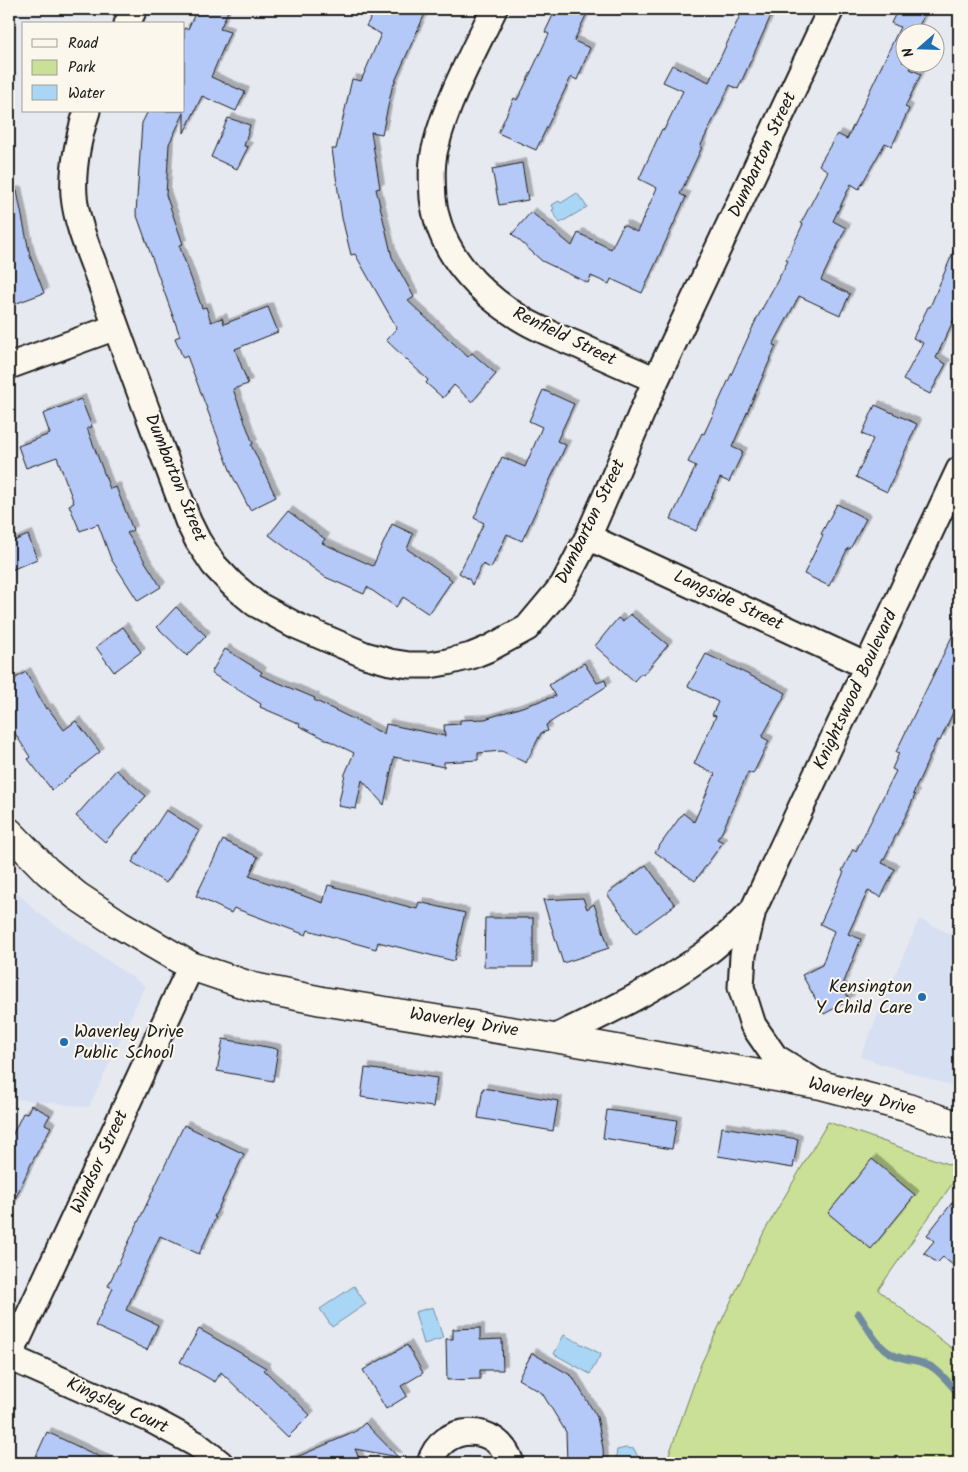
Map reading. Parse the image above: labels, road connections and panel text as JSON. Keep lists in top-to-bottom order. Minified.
{"streets":{"street":["Dumbarton Street","Renfield Street","Langside Street","Knightswood Boulevard","Waverley Drive","Windsor Street","Kingsley Court"]},"crossings":[["Dumbarton Street","Renfield Street"],["Dumbarton Street","Langside Street"],["Langside Street","Knightswood Boulevard"],["Knightswood Boulevard","Waverley Drive"],["Waverley Drive","Windsor Street"],["Windsor Street","Kingsley Court"]],"places":["Kensington Y Child Care","Waverley Drive Public School"],"legend":["Road","Park","Water"],"north":"left"}
